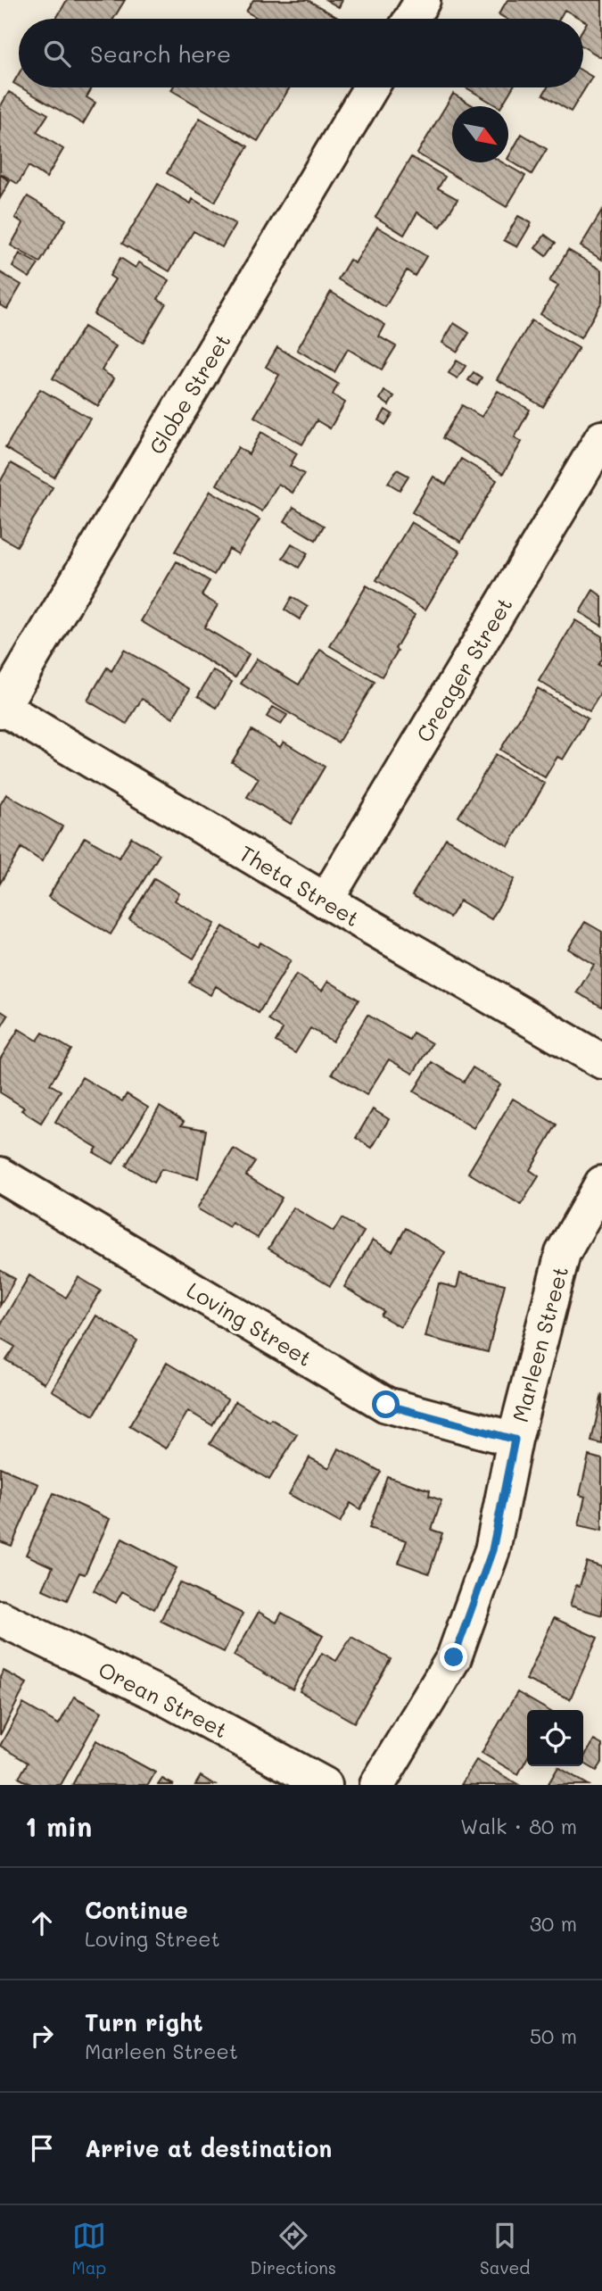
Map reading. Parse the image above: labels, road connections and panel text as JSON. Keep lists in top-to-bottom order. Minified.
{"streets":{"street":["Globe Street","Creager Street","Theta Street","Loving Street","Marleen Street","Orean Street"]},"crossings":[["Globe Street","Theta Street"],["Creager Street","Theta Street"],["Loving Street","Marleen Street"]],"north":"bottom right","page":{"search":"Search here","heading":["1 min","Walk · 80 m"],"list":[["Continue","Loving Street","30 m"],["Turn right","Marleen Street","50 m"],"Arrive at destination"],"nav":["Map","Directions","Saved"]}}
